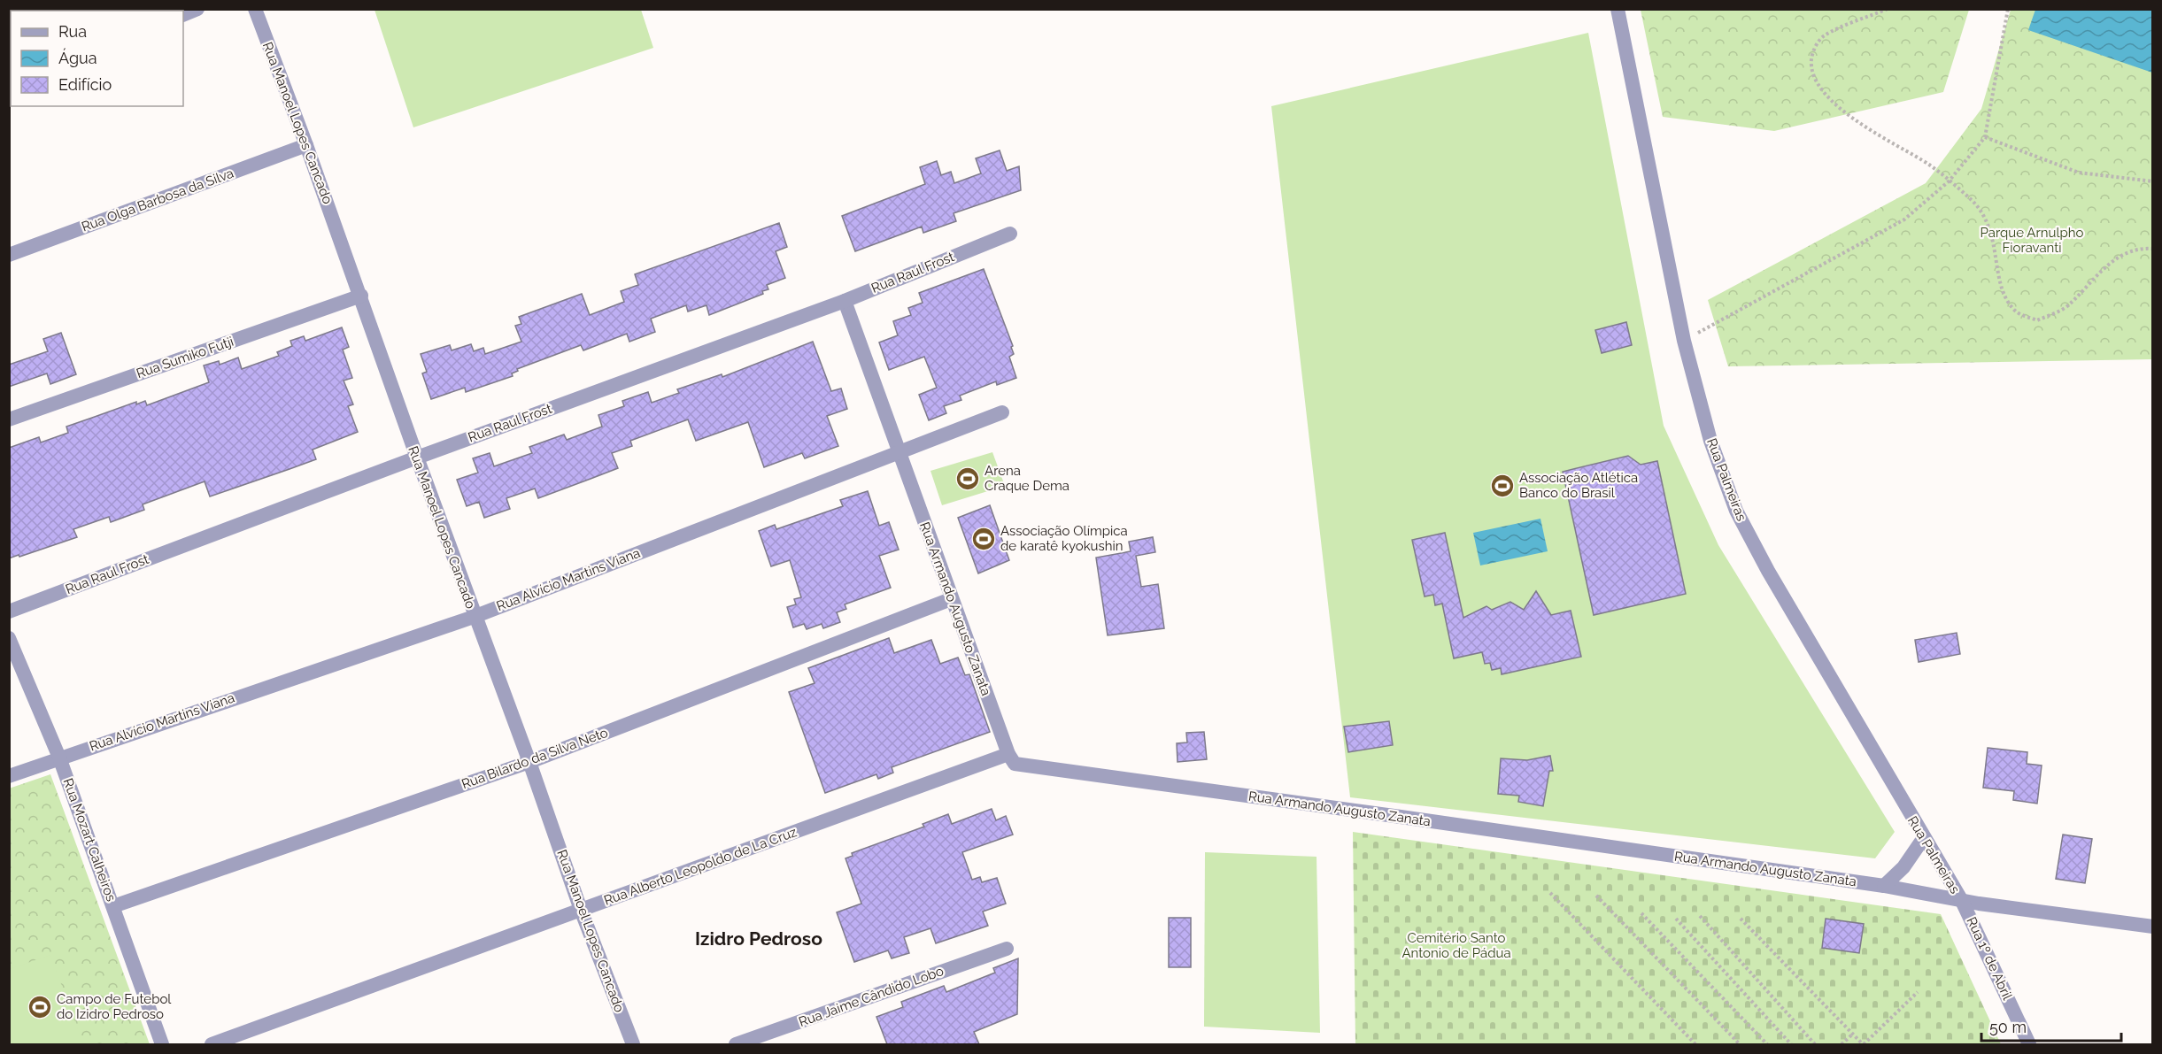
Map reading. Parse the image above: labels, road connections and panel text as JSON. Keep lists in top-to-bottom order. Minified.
{"streets":{"street":["Rua Manoel Lopes Cancado","Rua Olga Barbosa da Silva","Rua Raul Frost","Rua Sumiko Futji","Rua Palmeiras","Rua Alvício Martins Viana","Rua Armando Augusto Zanata","Rua Bilardo da Silva Neto","Rua Mozart Calheiros","Rua Alberto Leopoldo de La Cruz","Rua 1º de Abril","Rua Jaime Cândido Lobo"]},"crossings":[["Rua Manoel Lopes Cancado","Rua Olga Barbosa da Silva"],["Rua Manoel Lopes Cancado","Rua Raul Frost"],["Rua Manoel Lopes Cancado","Rua Sumiko Futji"],["Rua Manoel Lopes Cancado","Rua Alvício Martins Viana"],["Rua Manoel Lopes Cancado","Rua Bilardo da Silva Neto"],["Rua Manoel Lopes Cancado","Rua Alberto Leopoldo de La Cruz"],["Rua Raul Frost","Rua Armando Augusto Zanata"],["Rua Palmeiras","Rua Armando Augusto Zanata"],["Rua Palmeiras","Rua 1º de Abril"],["Rua Alvício Martins Viana","Rua Armando Augusto Zanata"],["Rua Alvício Martins Viana","Rua Mozart Calheiros"],["Rua Armando Augusto Zanata","Rua Bilardo da Silva Neto"],["Rua Armando Augusto Zanata","Rua Alberto Leopoldo de La Cruz"],["Rua Armando Augusto Zanata","Rua 1º de Abril"],["Rua Bilardo da Silva Neto","Rua Mozart Calheiros"]],"districts":["Izidro Pedroso"],"parks":["Parque Arnulpho Fioravanti","Cemitério Santo Antonio de Pádua"],"places":{"sports":["Arena Craque Dema","Associação Atlética Banco do Brasil","Associação Olímpica de karatê kyokushin","Campo de Futebol do Izidro Pedroso"]},"legend":["Rua","Água","Edifício"],"scale_bar":"50 m"}
